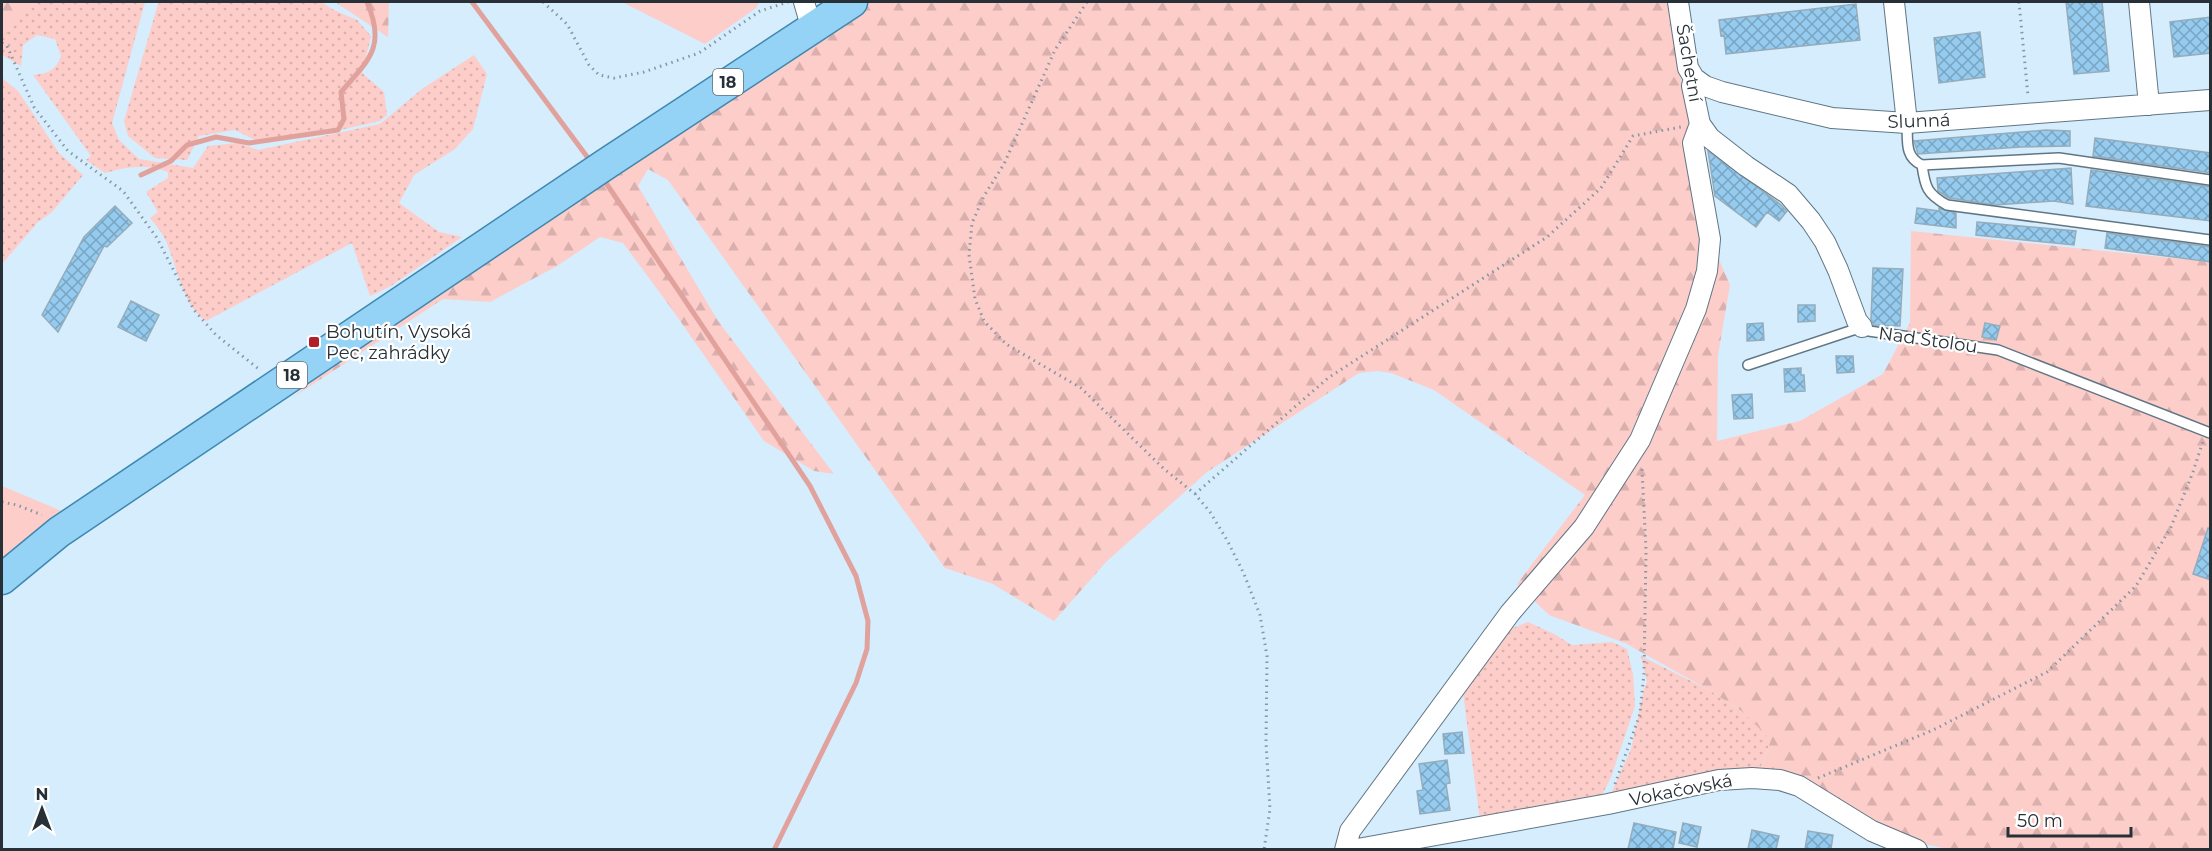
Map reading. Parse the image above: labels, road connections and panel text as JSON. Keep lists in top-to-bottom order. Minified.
{"streets":{"main road":["18"],"street":["Šachetní","Slunná","Nad Štolou","Vokačovská"]},"crossings":[["Šachetní","Slunná"],["Šachetní","Nad Štolou"]],"places":{"transit":["Bohutín, Vysoká Pec, zahrádky"]},"scale_bar":"50 m","north":"top"}
